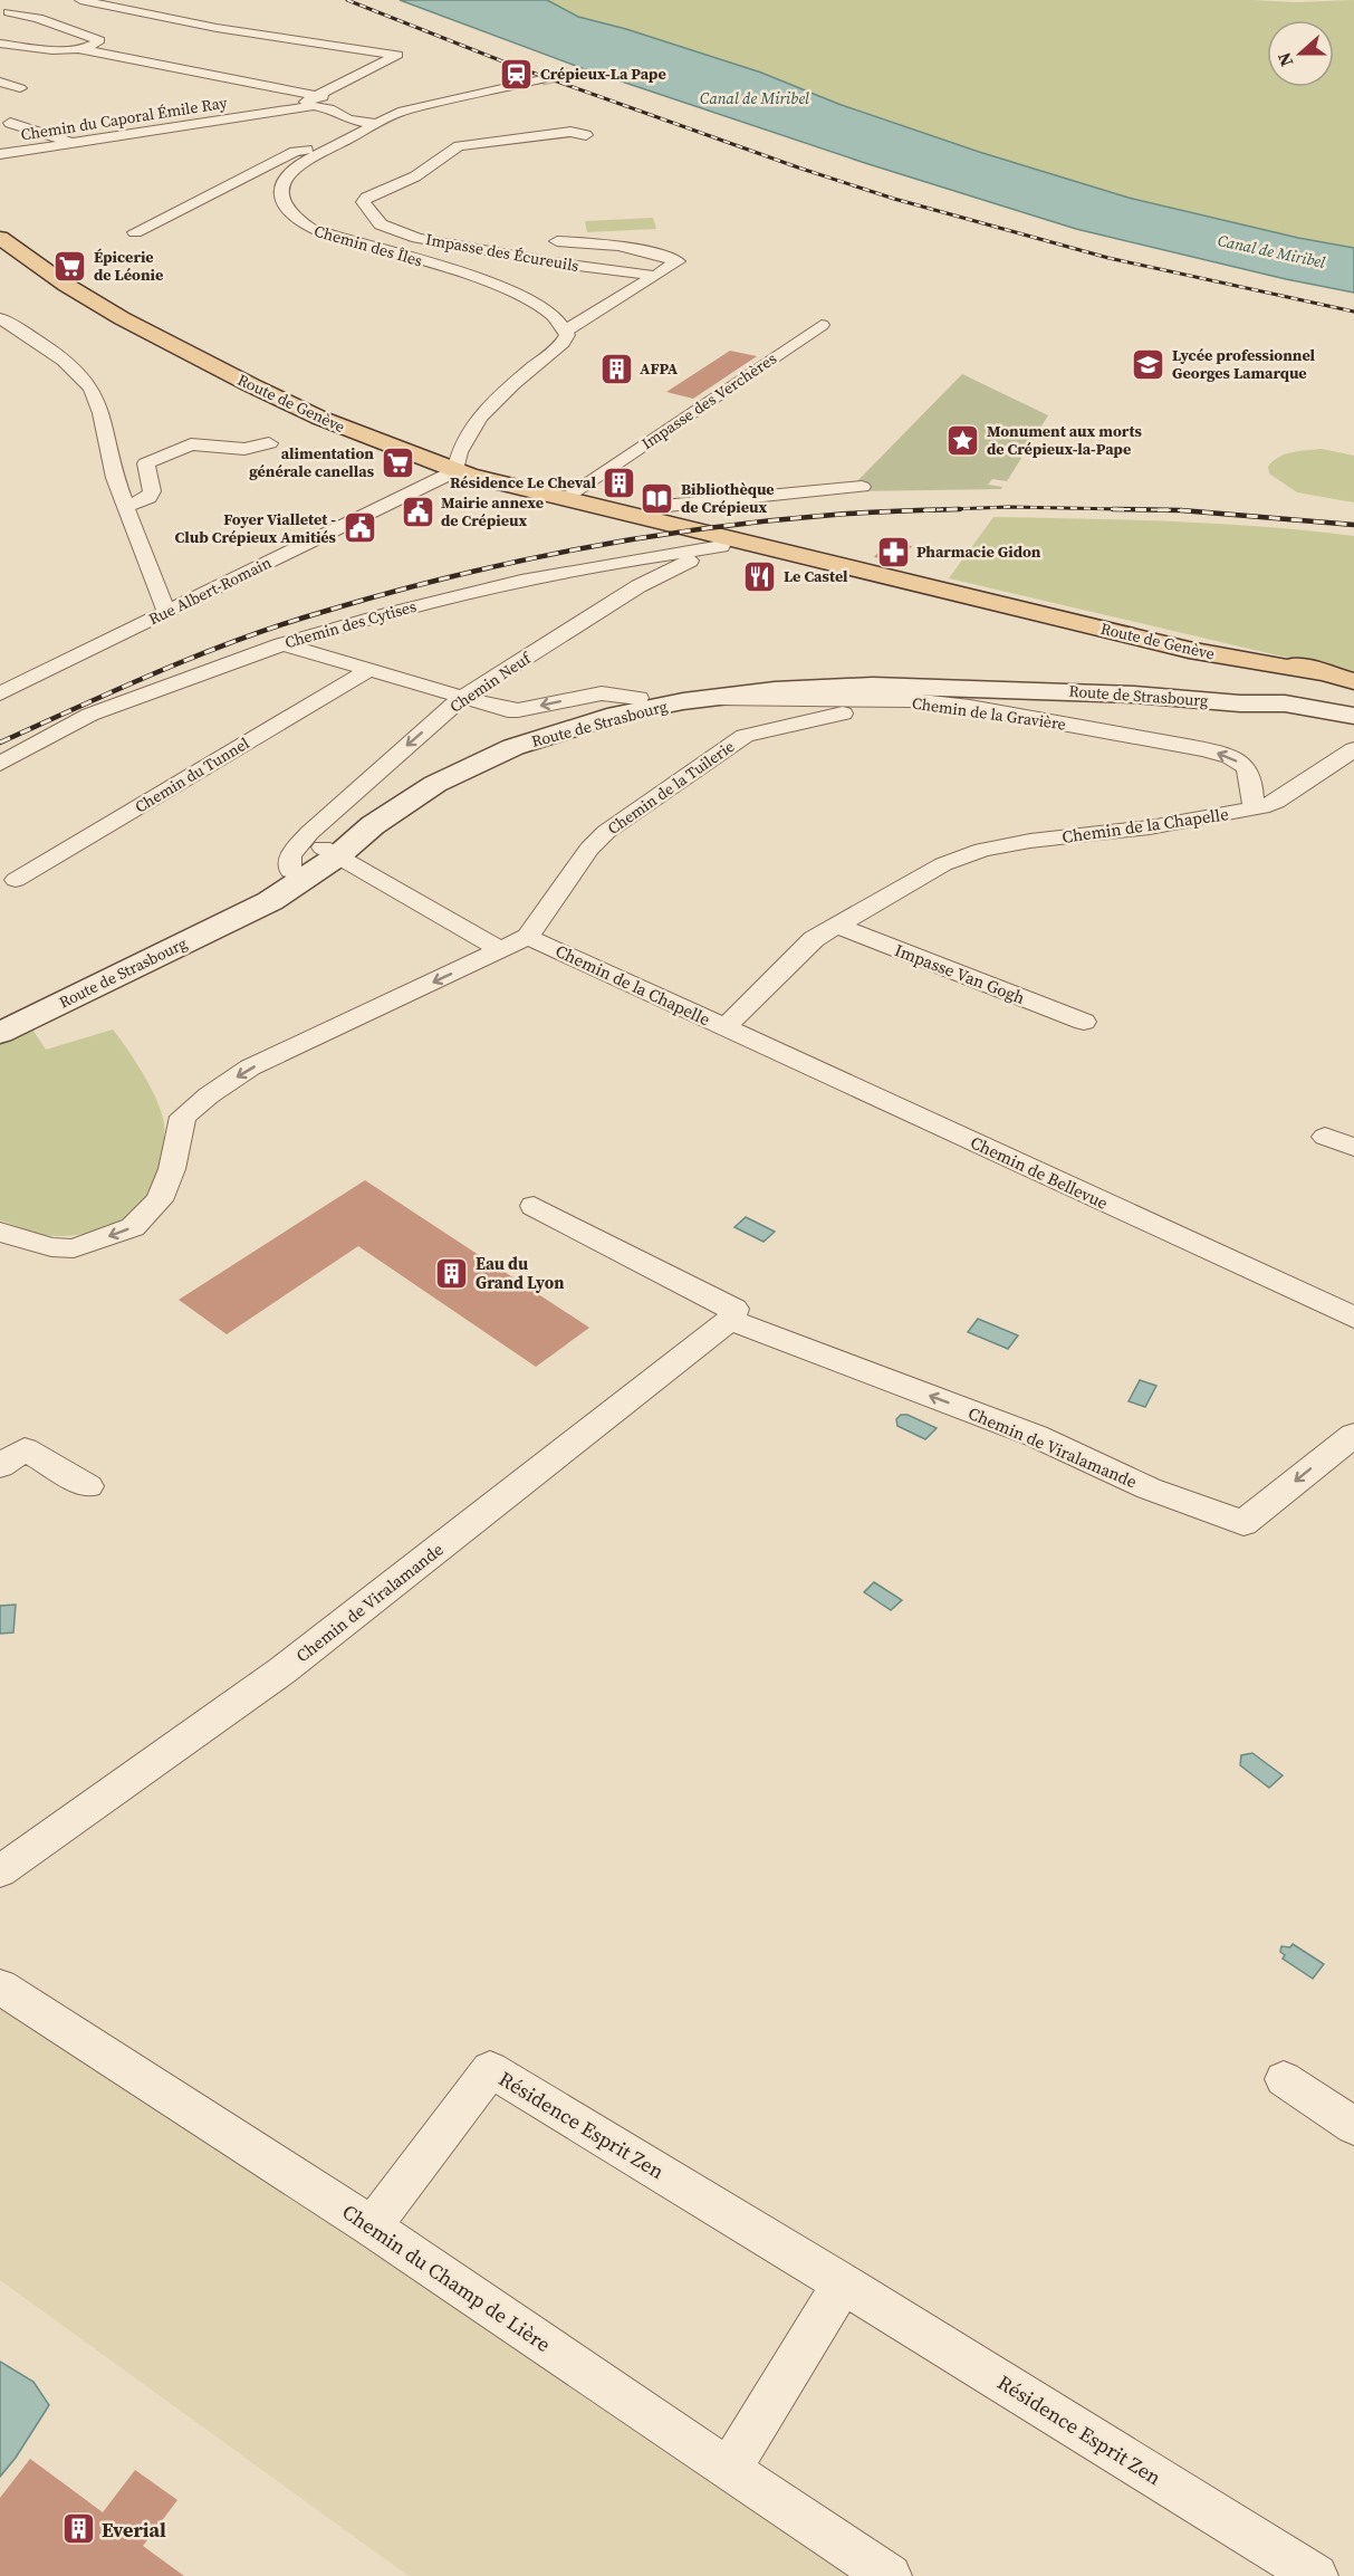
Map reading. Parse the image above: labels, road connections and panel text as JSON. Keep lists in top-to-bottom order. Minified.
{"streets":{"main road":["Route de Genève","Route de Strasbourg"],"street":["Chemin du Caporal Émile Ray","Chemin des Îles","Impasse des Écureuils","Impasse des Verchères","Rue Albert-Romain","Chemin des Cytises","Chemin Neuf","Chemin de la Gravière","Chemin du Tunnel","Chemin de la Tuilerie","Chemin de la Chapelle","Impasse Van Gogh","Chemin de Bellevue","Chemin de Viralamande","Résidence Esprit Zen","Chemin du Champ de Lière"]},"crossings":[["Chemin des Îles","Impasse des Écureuils"],["Impasse des Verchères","Route de Genève"],["Route de Genève","Rue Albert-Romain"],["Route de Genève","Chemin des Cytises"],["Route de Genève","Chemin Neuf"],["Chemin des Cytises","Chemin Neuf"],["Chemin Neuf","Route de Strasbourg"],["Route de Strasbourg","Chemin de la Gravière"],["Chemin de la Gravière","Chemin de la Tuilerie"],["Chemin de la Gravière","Chemin de la Chapelle"],["Chemin de la Tuilerie","Chemin de la Chapelle"],["Chemin de la Chapelle","Impasse Van Gogh"],["Chemin de la Chapelle","Chemin de Bellevue"],["Résidence Esprit Zen","Chemin du Champ de Lière"]],"one_way":["Chemin Neuf","Chemin de la Gravière","Chemin de Viralamande"],"water":["Canal de Miribel"],"places":{"station":["Crépieux-La Pape"],"supermarket":["Épicerie de Léonie","alimentation générale canellas"],"school or university":["Lycée professionnel Georges Lamarque"],"building":["AFPA","Résidence Le Cheval","Eau du Grand Lyon","Everial"],"place":["Monument aux morts de Crépieux-la-Pape"],"library":["Bibliothèque de Crépieux"],"public building":["Mairie annexe de Crépieux","Foyer Vialletet - Club Crépieux Amitiés"],"pharmacy":["Pharmacie Gidon"],"restaurant":["Le Castel"]},"north":"left"}
